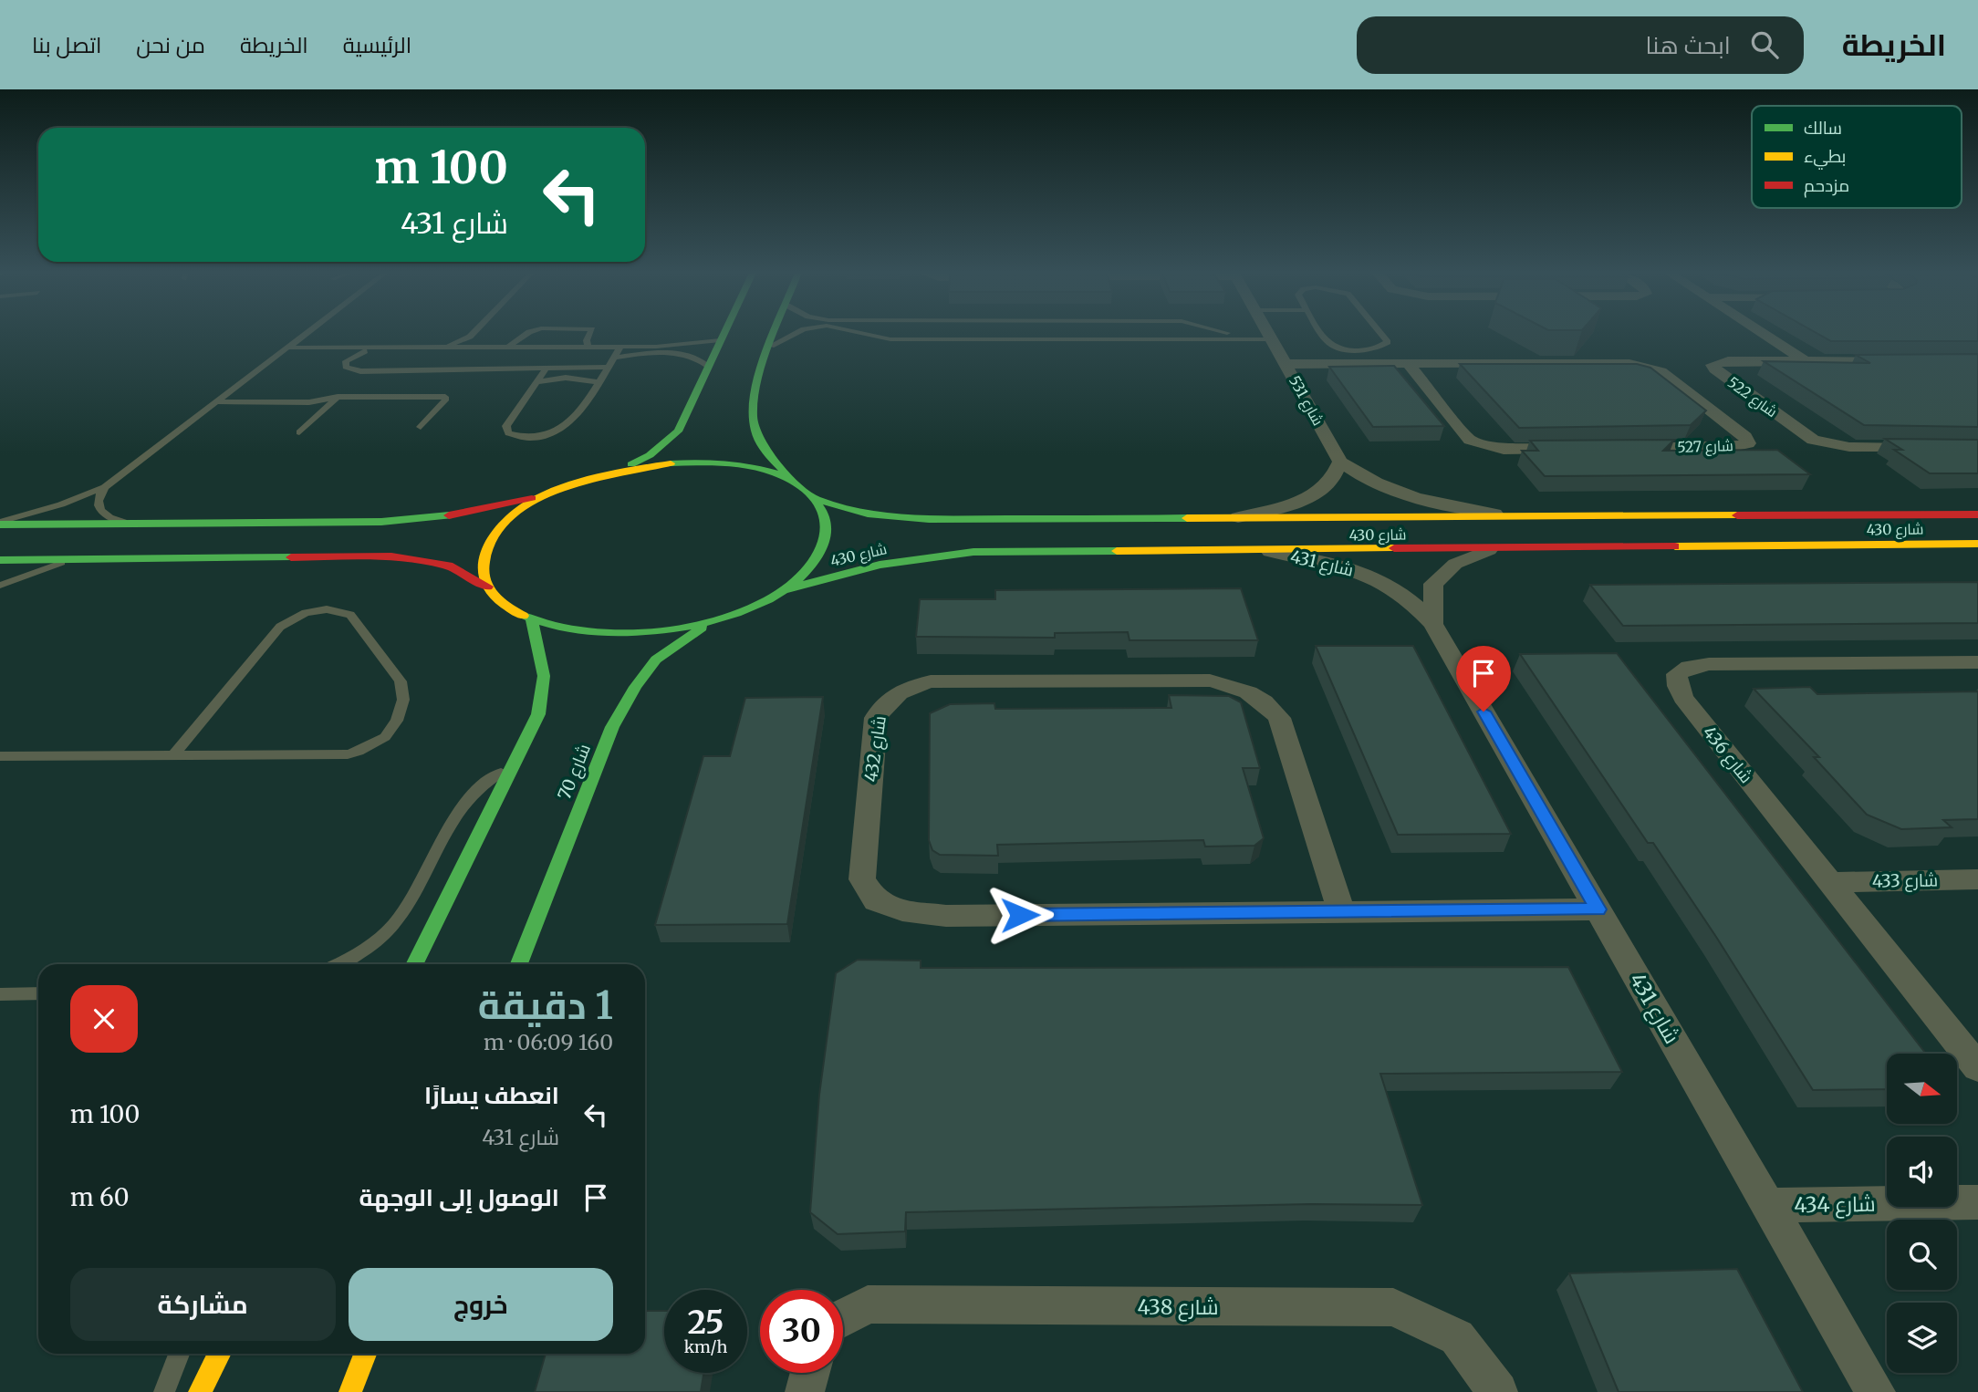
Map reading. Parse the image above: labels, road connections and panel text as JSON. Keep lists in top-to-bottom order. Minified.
{"streets":{"main road":["شارع 430","شارع 70"],"street":["شارع 522","شارع 531","شارع 527","شارع 431","شارع 432","شارع 436","شارع 433","شارع 434","شارع 438"]},"crossings":[["شارع 531","شارع 527"],["شارع 531","شارع 430"],["شارع 430","شارع 431"],["شارع 431","شارع 432"],["شارع 431","شارع 434"],["شارع 436","شارع 433"]],"legend":["سالك","بطيء","مزدحم"],"north":"right","page":{"header":"الخريطة","search":"ابحث هنا","nav":["الرئيسية","الخريطة","من نحن","اتصل بنا"],"turn":["100 m","شارع 431"],"heading":["1 دقيقة","160 m · 06:09"],"list":[{"name":"انعطف يسارًا","note":"شارع 431","value":"100 m"},{"name":"الوصول إلى الوجهة","value":"60 m"}],"buttons":["خروج","مشاركة"],"speed":"25 km/h","limit":"30"}}
